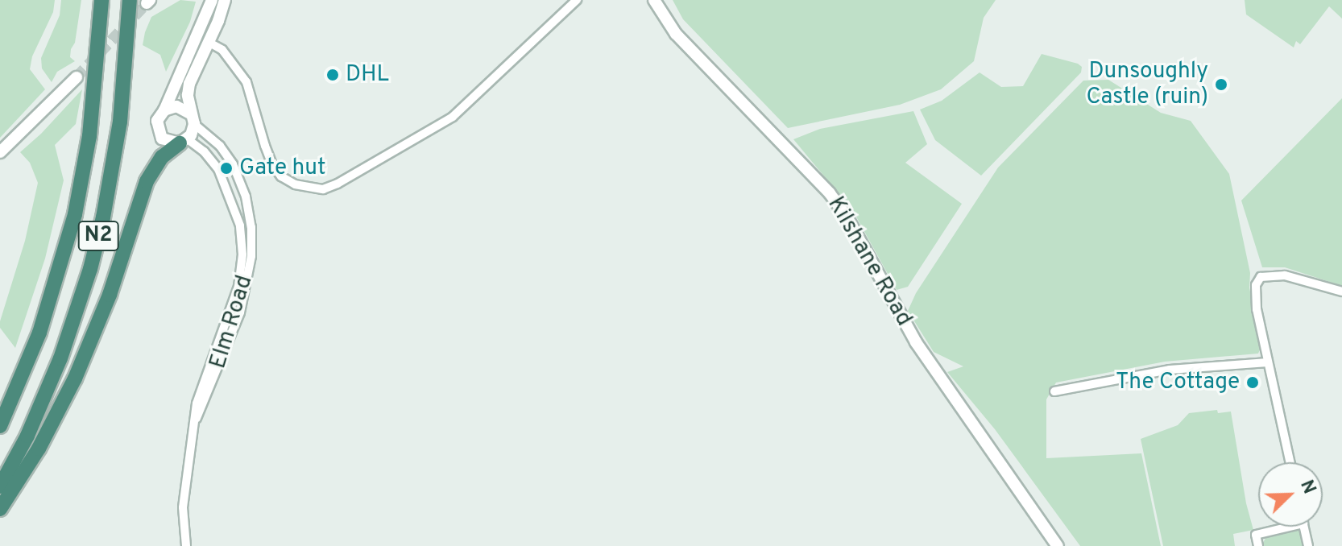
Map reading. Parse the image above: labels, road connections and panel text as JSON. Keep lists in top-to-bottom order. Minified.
{"streets":{"highway":["N2"],"street":["Kilshane Road","Elm Road"]},"places":["DHL","Dunsoughly Castle (ruin)","Gate hut","The Cottage"],"north":"top right"}
